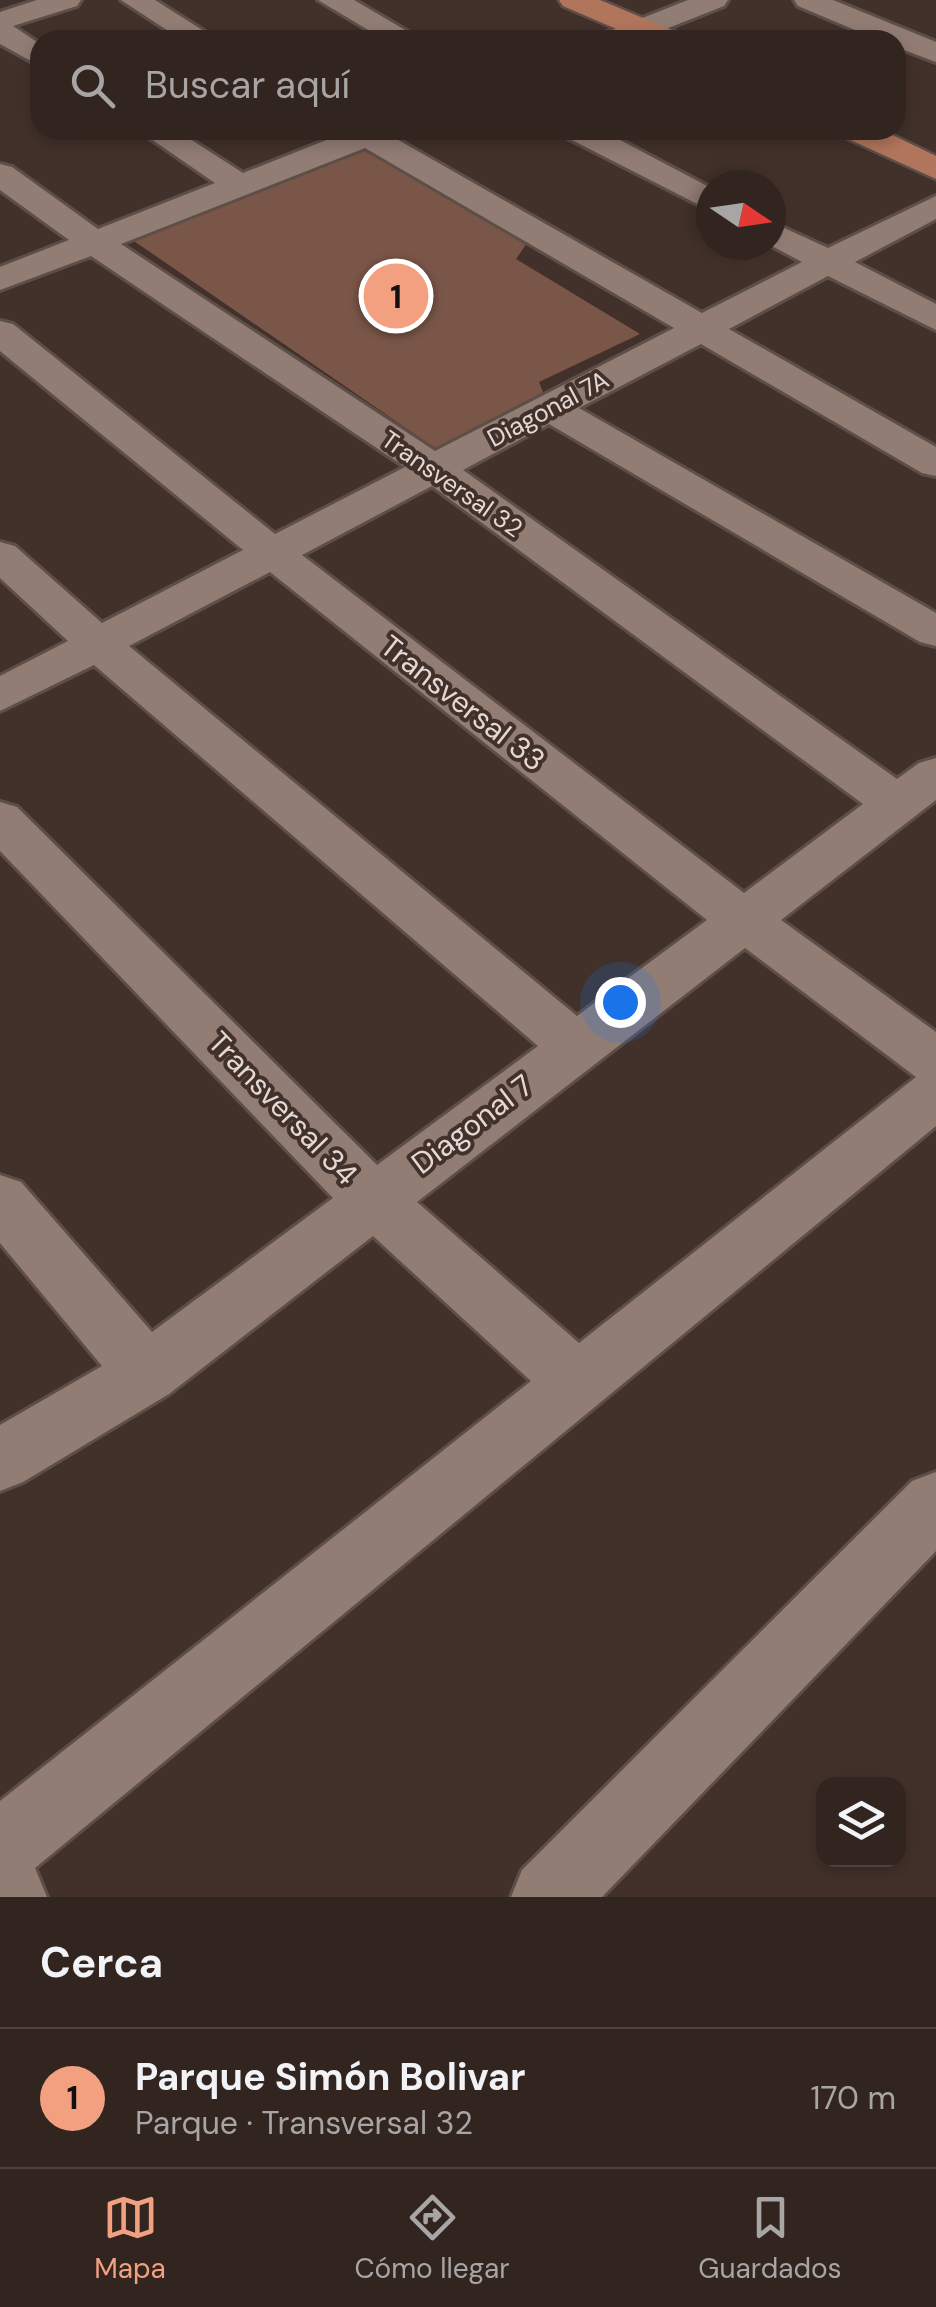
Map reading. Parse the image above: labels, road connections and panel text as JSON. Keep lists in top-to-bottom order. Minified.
{"streets":{"street":["Diagonal 7A","Transversal 32","Transversal 33","Transversal 34","Diagonal 7"]},"crossings":[["Diagonal 7A","Transversal 32"],["Diagonal 7A","Transversal 33"],["Transversal 32","Diagonal 7"],["Transversal 33","Diagonal 7"],["Transversal 34","Diagonal 7"]],"north":"right","page":{"search":"Buscar aquí","pins":"1","heading":"Cerca","list":[{"mark":"1","name":"Parque Simón Bolivar","note":"Parque · Transversal 32","value":"170 m"}],"nav":["Mapa","Cómo llegar","Guardados"]}}
